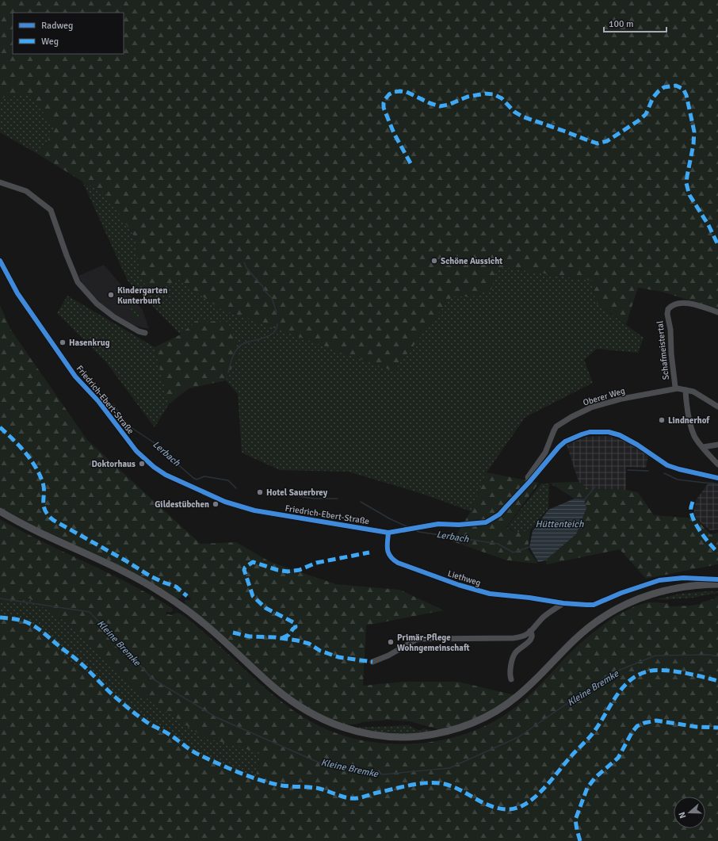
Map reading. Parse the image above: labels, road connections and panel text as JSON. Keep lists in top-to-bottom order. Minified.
{"streets":{"street":["Schafmeistertal","Oberer Weg","Friedrich-Ebert-Straße","Liethweg"]},"crossings":[["Oberer Weg","Friedrich-Ebert-Straße"],["Friedrich-Ebert-Straße","Liethweg"]],"water":["Lerbach","Hüttenteich","Kleine Bremke"],"places":["Schöne Aussicht","Kindergarten Kunterbunt","Hasenkrug","Lindnerhof","Doktorhaus","Hotel Sauerbrey","Gildestübchen","Primär-Pflege Wohngemeinschaft"],"legend":["Radweg","Weg"],"scale_bar":"100 m","north":"left"}
